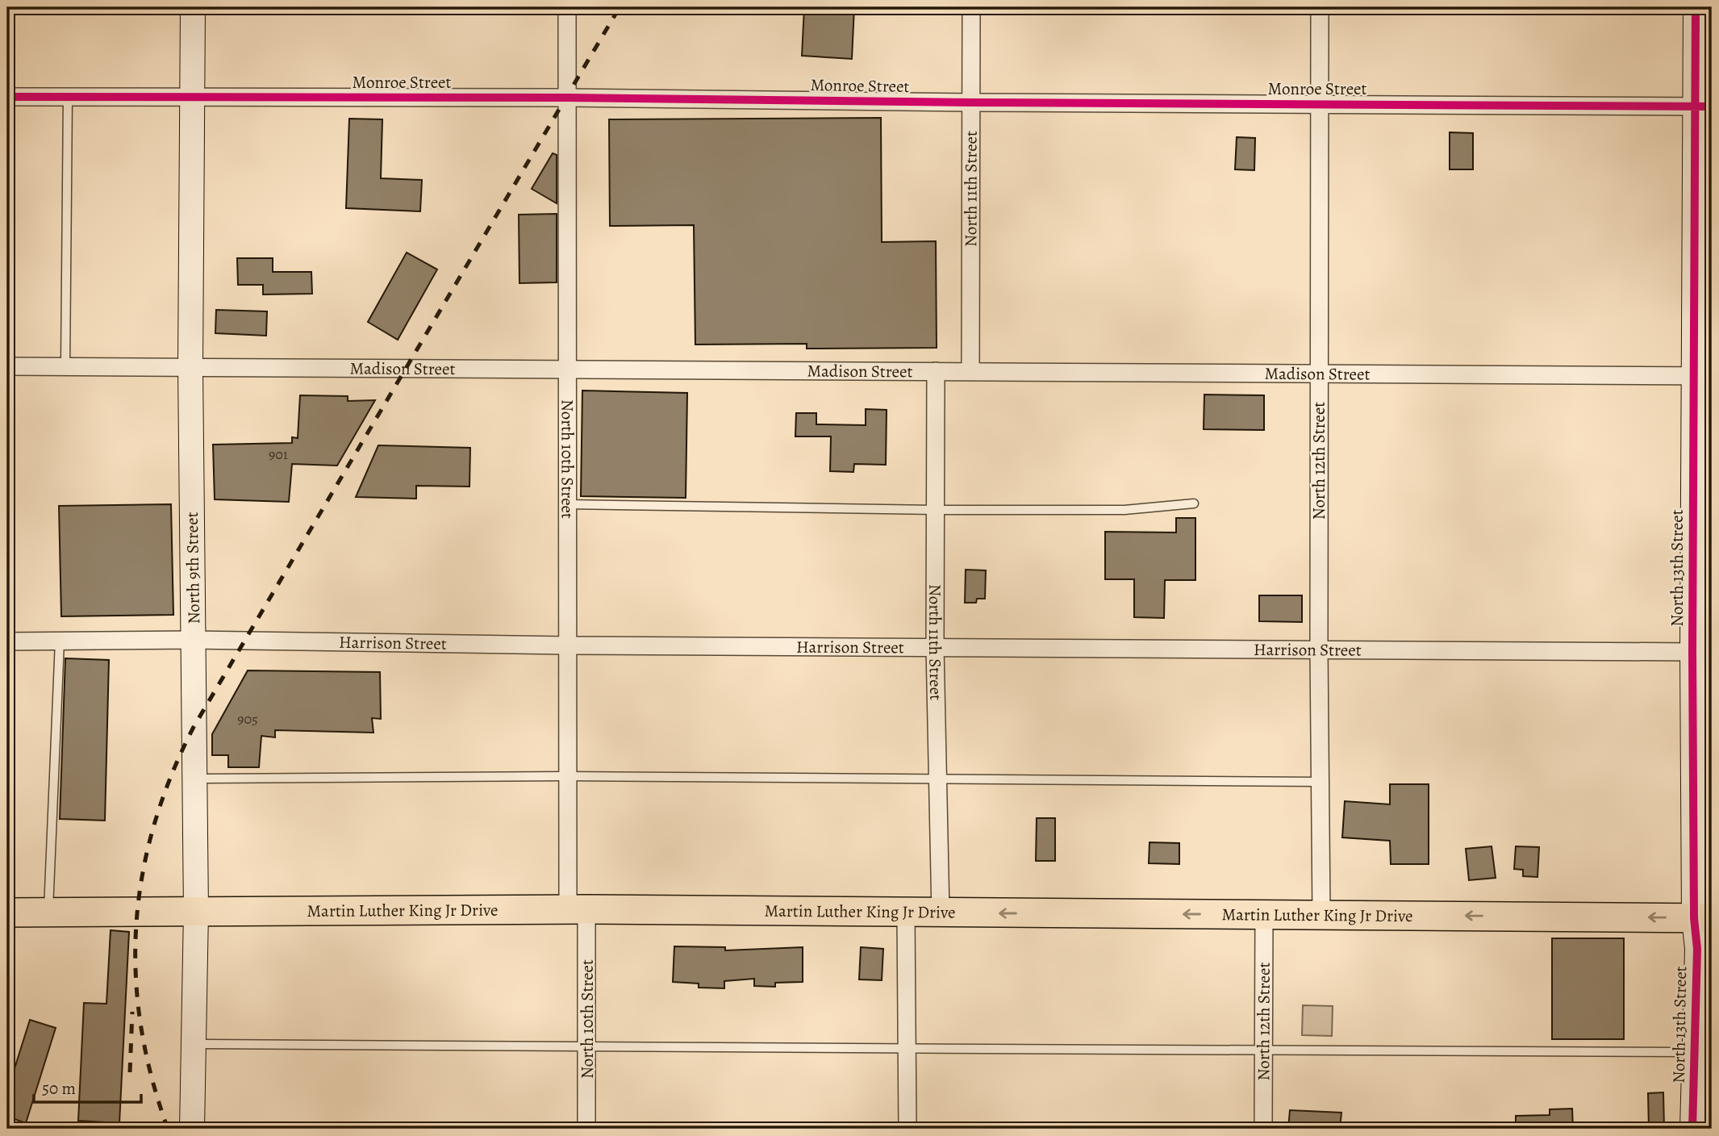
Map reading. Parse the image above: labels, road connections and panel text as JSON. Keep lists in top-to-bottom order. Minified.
{"streets":{"main road":["Martin Luther King Jr Drive"],"street":["Monroe Street","North 11th Street","Madison Street","North 10th Street","North 12th Street","North 9th Street","North 13th Street","Harrison Street"]},"crossings":[["Monroe Street","North 11th Street"],["Monroe Street","North 10th Street"],["Monroe Street","North 12th Street"],["Monroe Street","North 9th Street"],["Monroe Street","North 13th Street"],["North 11th Street","Madison Street"],["North 11th Street","Harrison Street"],["North 11th Street","Martin Luther King Jr Drive"],["Madison Street","North 10th Street"],["Madison Street","North 12th Street"],["Madison Street","North 9th Street"],["Madison Street","North 13th Street"],["North 10th Street","Harrison Street"],["North 10th Street","Martin Luther King Jr Drive"],["North 12th Street","Harrison Street"],["North 12th Street","Martin Luther King Jr Drive"],["North 9th Street","Harrison Street"],["North 9th Street","Martin Luther King Jr Drive"],["North 13th Street","Harrison Street"],["North 13th Street","Martin Luther King Jr Drive"]],"one_way":["Martin Luther King Jr Drive"],"house_numbers":["901","905"],"scale_bar":"50 m"}
